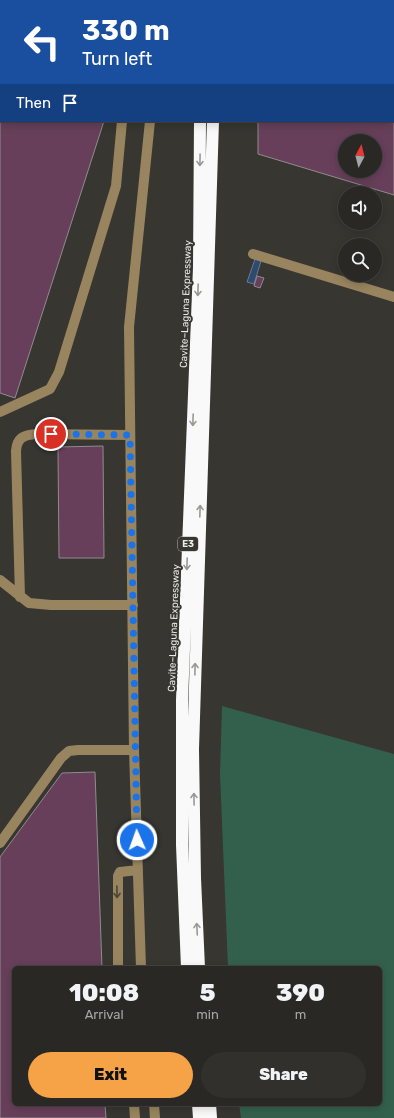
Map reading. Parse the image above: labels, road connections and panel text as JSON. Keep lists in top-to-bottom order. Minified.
{"streets":{"highway":["Cavite–Laguna Expressway","E3"]},"north":"top","page":{"turn":["330 m","Turn left"],"then":"Then","eta":["10:08","Arrival","5","min","390","m"],"buttons":["Exit","Share"]}}
